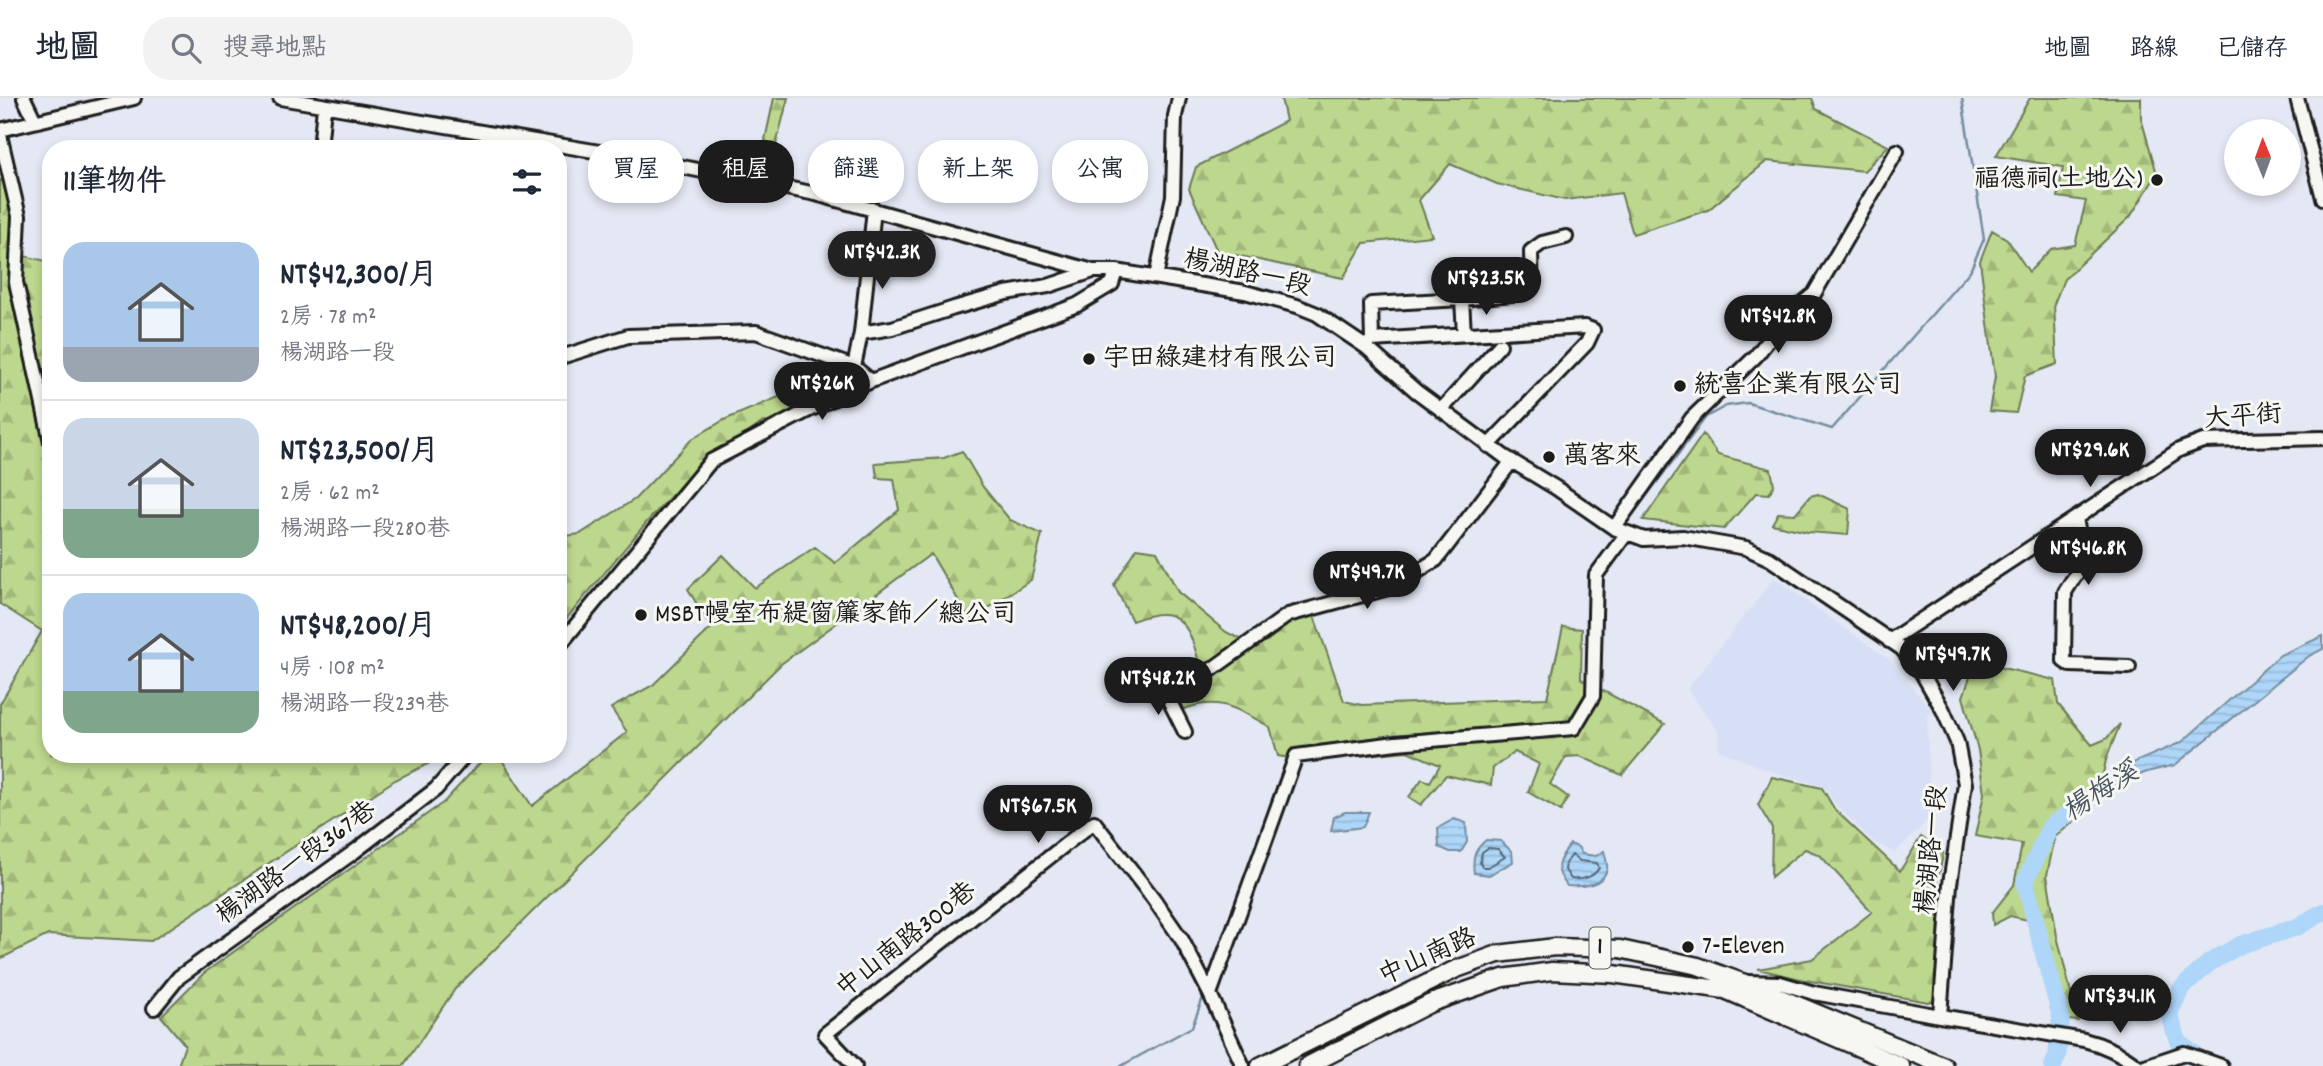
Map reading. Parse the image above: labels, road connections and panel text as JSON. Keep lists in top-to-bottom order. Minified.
{"streets":{"main road":["1","中山南路"],"street":["楊湖路一段","大平街","楊湖路一段367巷","中山南路300巷"]},"crossings":[["楊湖路一段","大平街"]],"water":["楊梅溪"],"places":["福德祠(土地公)","宇田綠建材有限公司","統喜企業有限公司","萬客來","MSBT幔室布緹窗簾家飾／總公司","7-Eleven"],"north":"top","page":{"header":"地圖","search":"搜尋地點","nav":["地圖","路線","已儲存"],"chip":["買屋","租屋","篩選","新上架","公寓"],"heading":"11筆物件","list":[{"name":"NT$42,300/月","note":"2房 · 78 m² · 楊湖路一段"},{"name":"NT$23,500/月","note":"2房 · 62 m² · 楊湖路一段280巷"},{"name":"NT$48,200/月","note":"4房 · 108 m² · 楊湖路一段239巷"}],"price":["NT$42.3K","NT$23.5K","NT$42.8K","NT$26K","NT$29.6K","NT$46.8K","NT$49.7K","NT$49.7K","NT$48.2K","NT$67.5K","NT$34.1K"]}}
